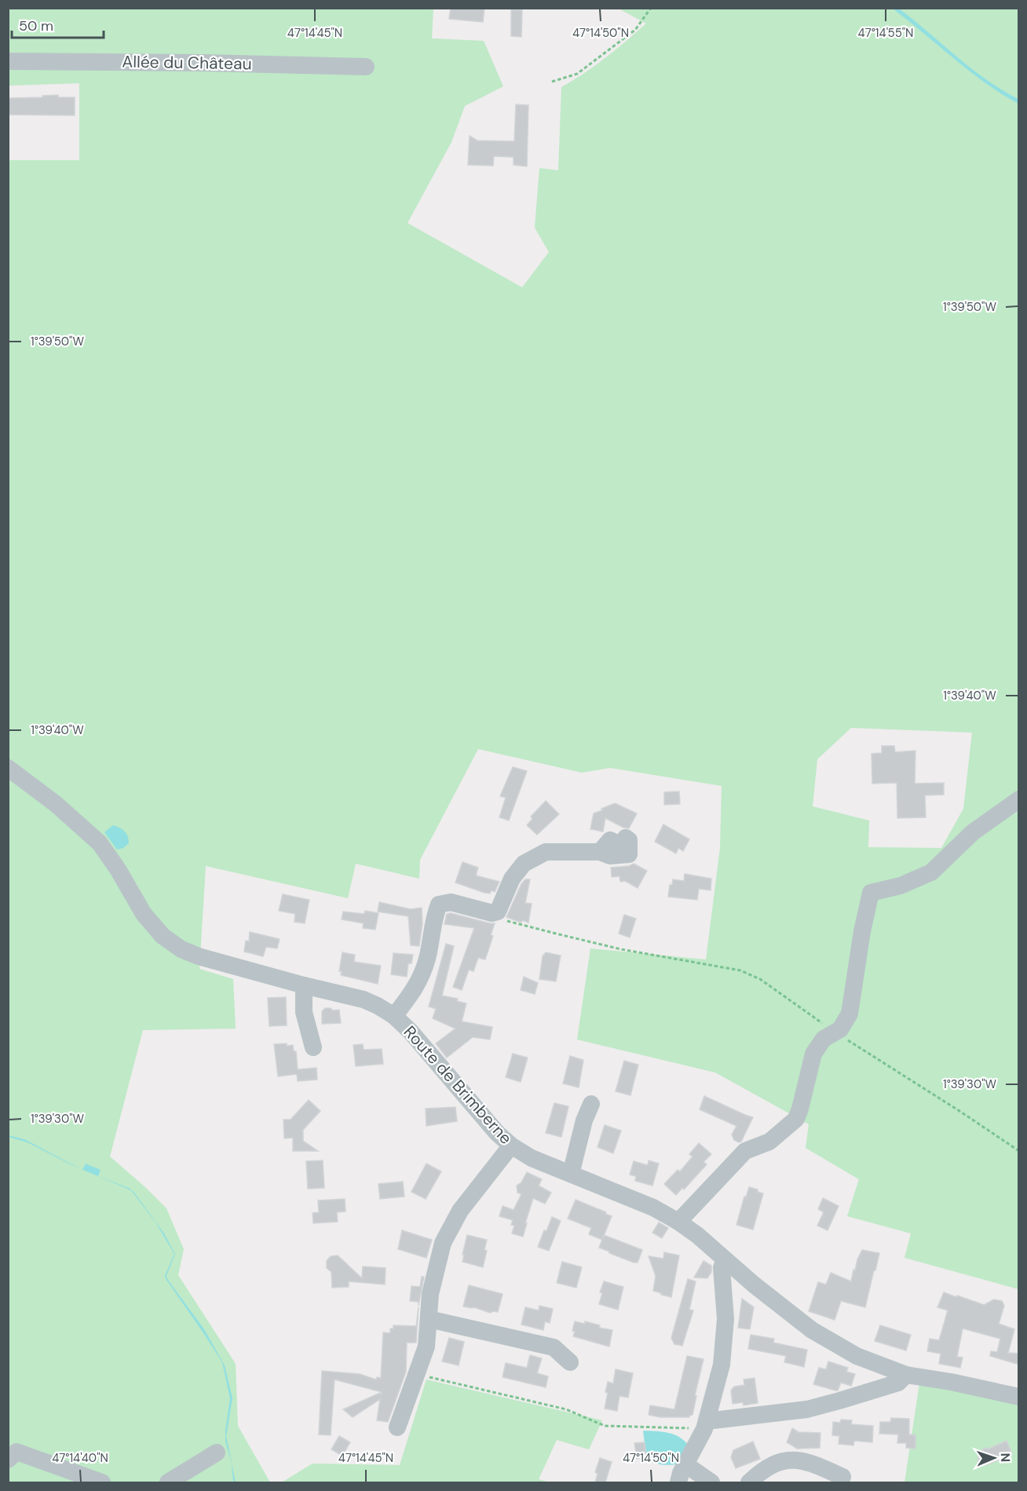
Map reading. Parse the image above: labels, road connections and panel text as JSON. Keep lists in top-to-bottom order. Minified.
{"streets":{"street":["Allée du Château","Route de Brimberne"]},"scale_bar":"50 m","north":"right","coordinates":["47°14'45\"N","47°14'50\"N","47°14'55\"N","1°39'50\"W","1°39'40\"W","1°39'30\"W","47°14'40\"N"]}
